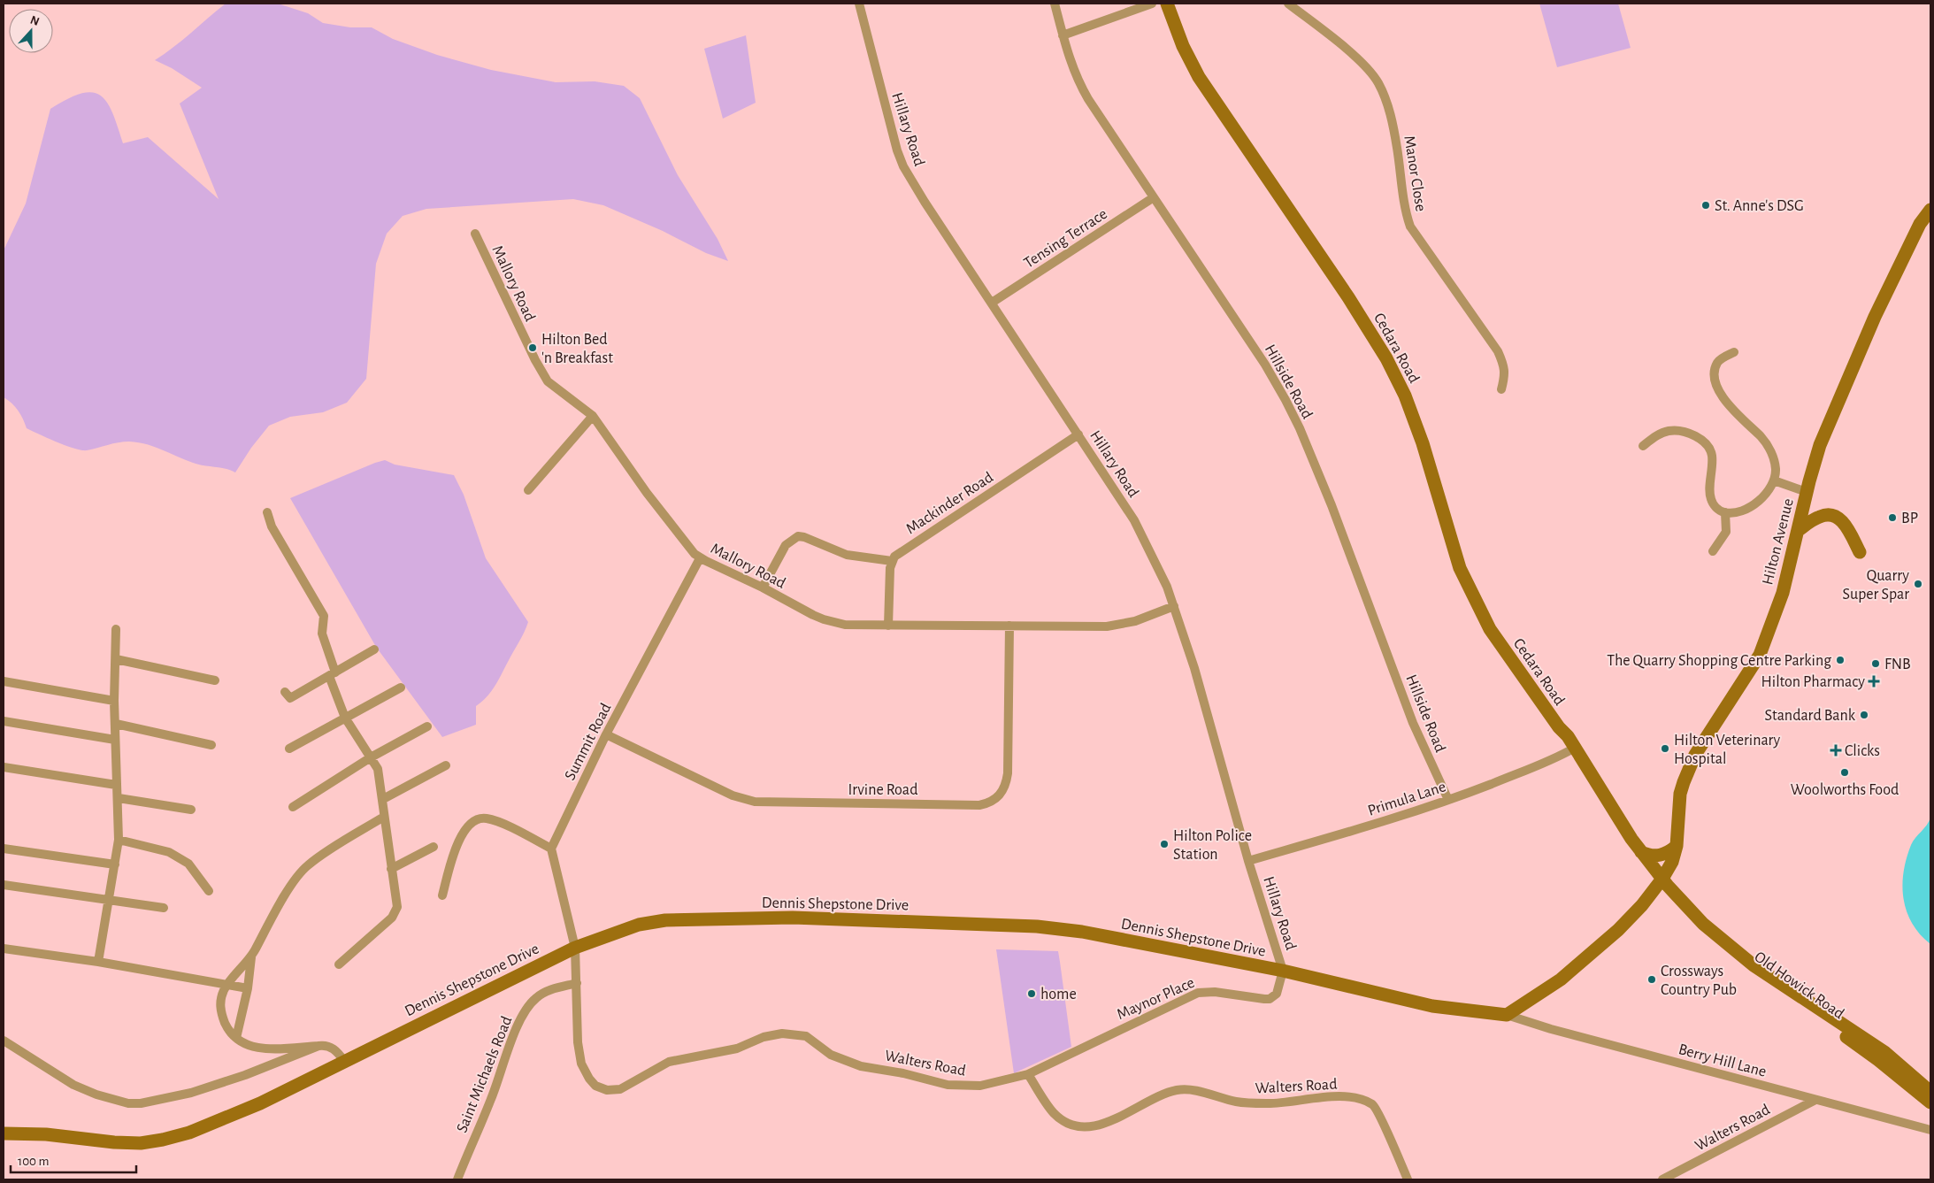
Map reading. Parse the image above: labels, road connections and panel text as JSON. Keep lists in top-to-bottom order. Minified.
{"streets":{"street":["Hillary Road","Manor Close","Tensing Terrace","Mallory Road","Cedara Road","Hillside Road","Mackinder Road","Hilton Avenue","Summit Road","Irvine Road","Primula Lane","Dennis Shepstone Drive","Old Howick Road","Maynor Place","Berry Hill Lane","Walters Road","Saint Michaels Road"]},"crossings":[["Hillary Road","Tensing Terrace"],["Hillary Road","Mallory Road"],["Hillary Road","Mackinder Road"],["Hillary Road","Primula Lane"],["Hillary Road","Dennis Shepstone Drive"],["Hillary Road","Maynor Place"],["Tensing Terrace","Hillside Road"],["Mallory Road","Summit Road"],["Mallory Road","Irvine Road"],["Cedara Road","Hilton Avenue"],["Cedara Road","Primula Lane"],["Cedara Road","Old Howick Road"],["Hillside Road","Primula Lane"],["Hilton Avenue","Old Howick Road"],["Summit Road","Irvine Road"],["Dennis Shepstone Drive","Maynor Place"],["Dennis Shepstone Drive","Berry Hill Lane"],["Dennis Shepstone Drive","Walters Road"],["Maynor Place","Walters Road"],["Berry Hill Lane","Walters Road"],["Walters Road","Saint Michaels Road"]],"places":{"other":["St. Anne's DSG","Hilton Bed 'n Breakfast","BP","Quarry Super Spar","The Quarry Shopping Centre Parking","FNB","Standard Bank","Hilton Veterinary Hospital","Woolworths Food","Hilton Police Station","Crossways Country Pub","home"],"health":["Hilton Pharmacy","Clicks"]},"scale_bar":"100 m","north":"top"}
